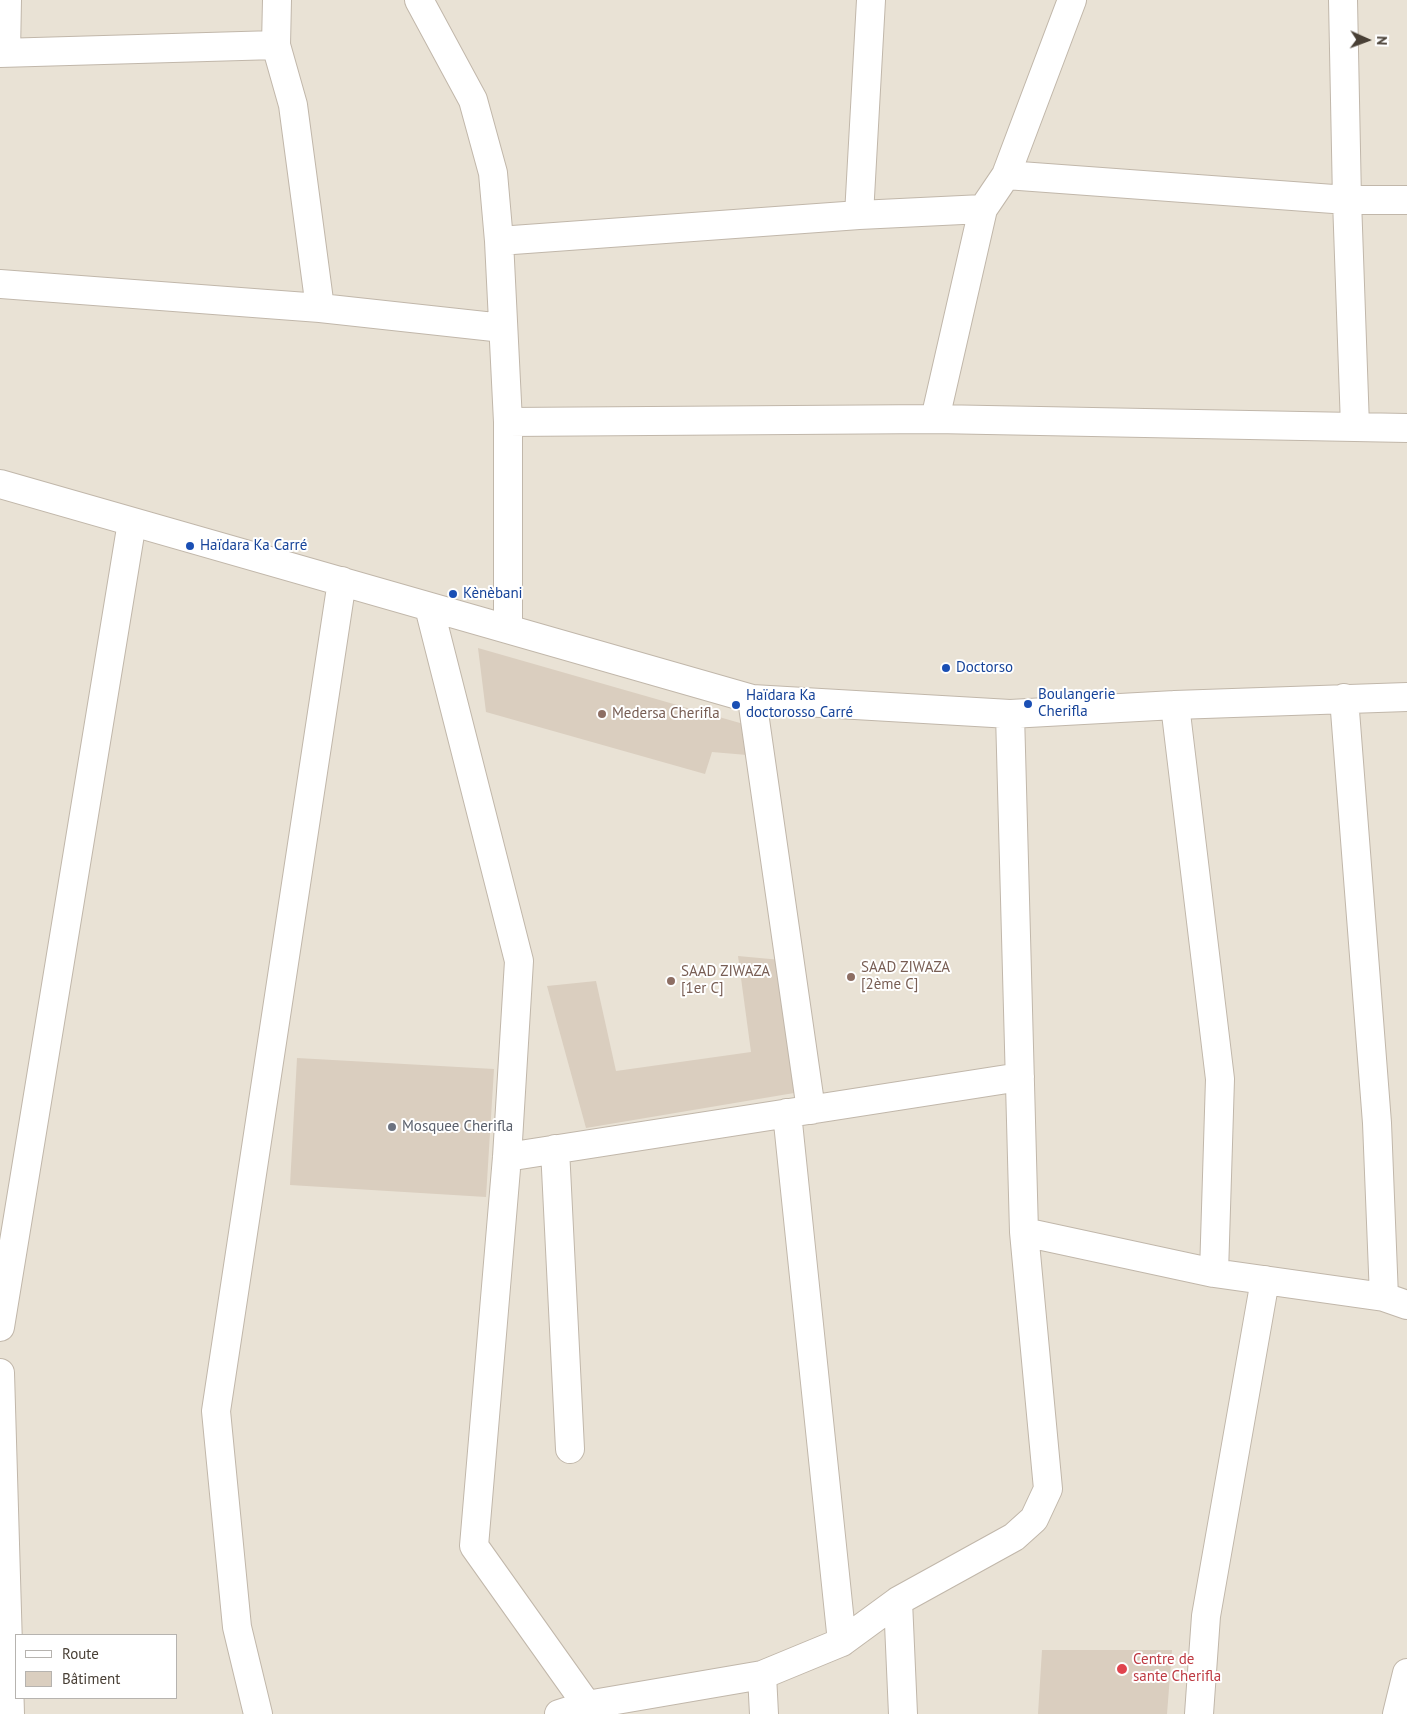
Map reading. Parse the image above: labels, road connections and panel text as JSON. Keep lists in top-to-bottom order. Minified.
{"places":["Haïdara Ka Carré","Kènèbani","Doctorso","Boulangerie Cherifla","Haïdara Ka doctorosso Carré","Medersa Cherifla","SAAD ZIWAZA [2ème C]","SAAD ZIWAZA [1er C]","Mosquee Cherifla","Centre de sante Cherifla"],"legend":["Route","Bâtiment"],"north":"right"}
